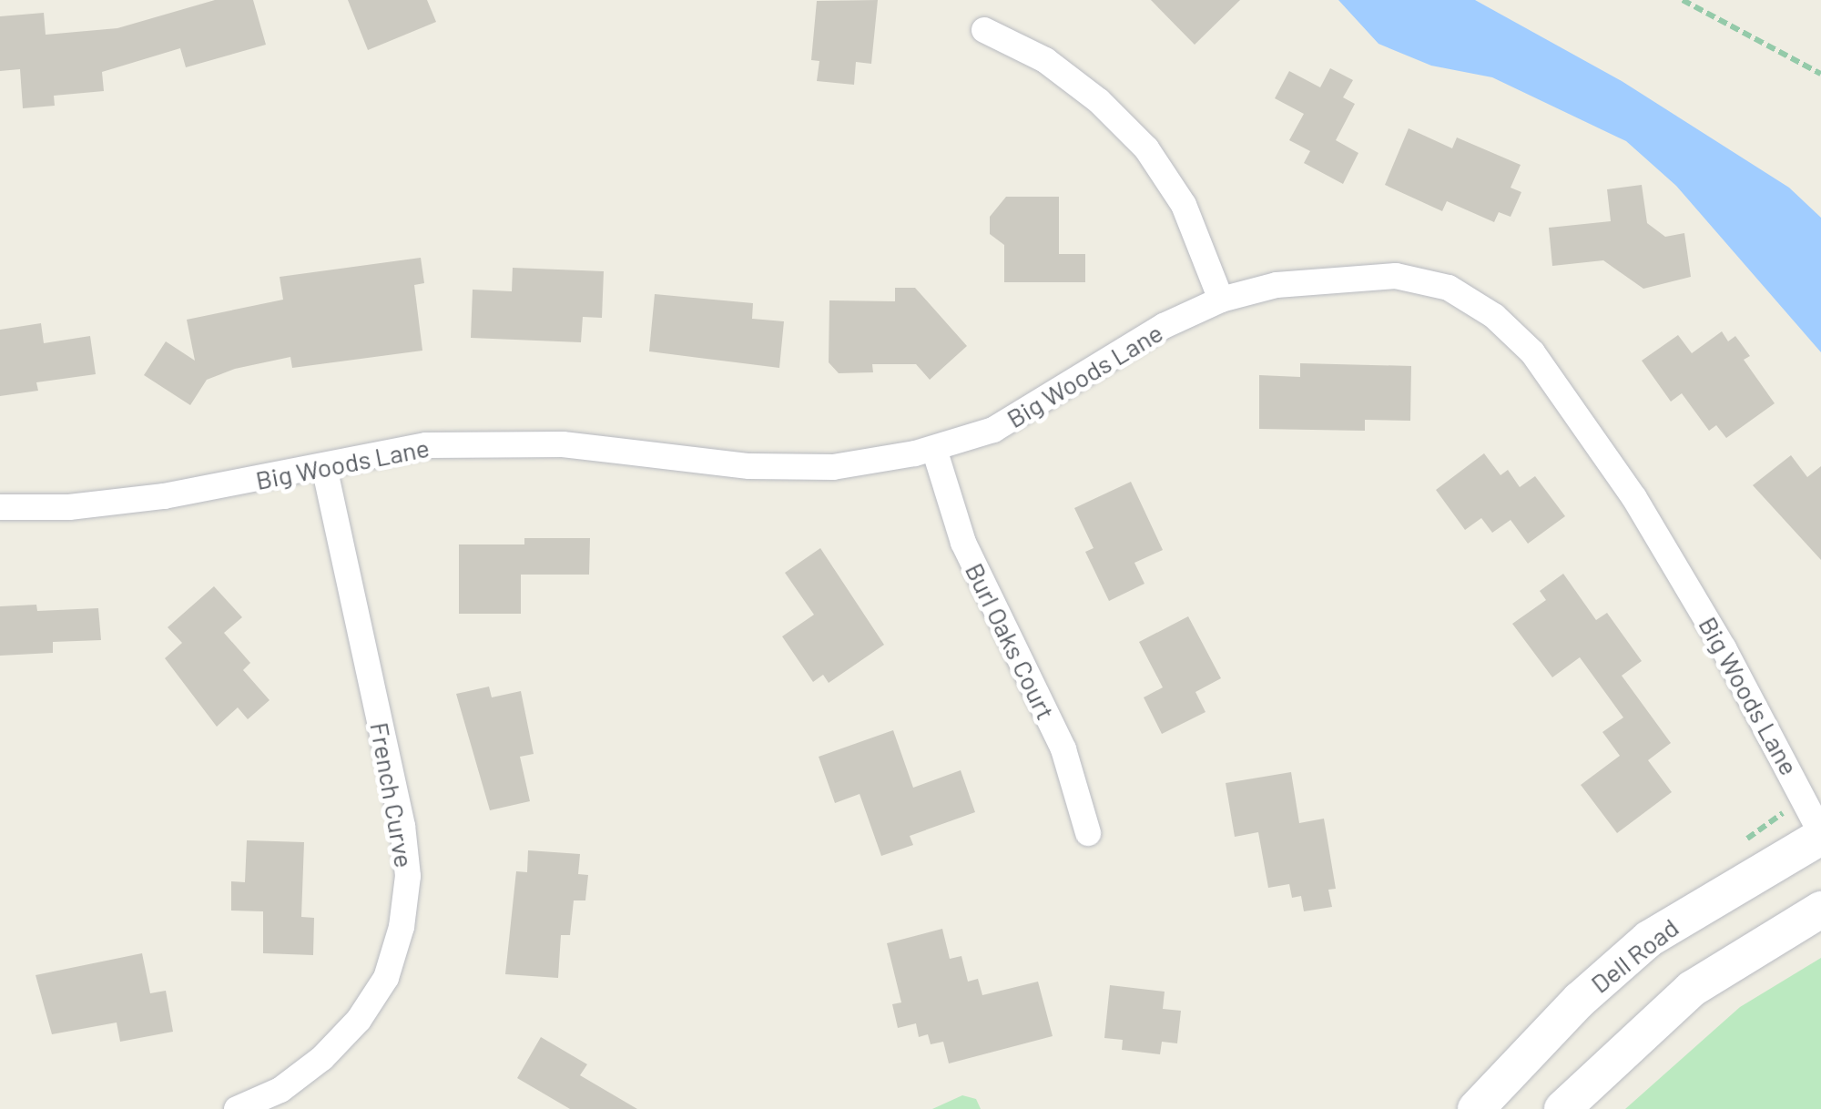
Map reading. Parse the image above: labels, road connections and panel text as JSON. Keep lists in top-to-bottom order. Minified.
{"streets":{"main road":["Dell Road"],"street":["Big Woods Lane","Burl Oaks Court","French Curve"]},"crossings":[["Big Woods Lane","Burl Oaks Court"],["Big Woods Lane","French Curve"],["Big Woods Lane","Dell Road"]]}
